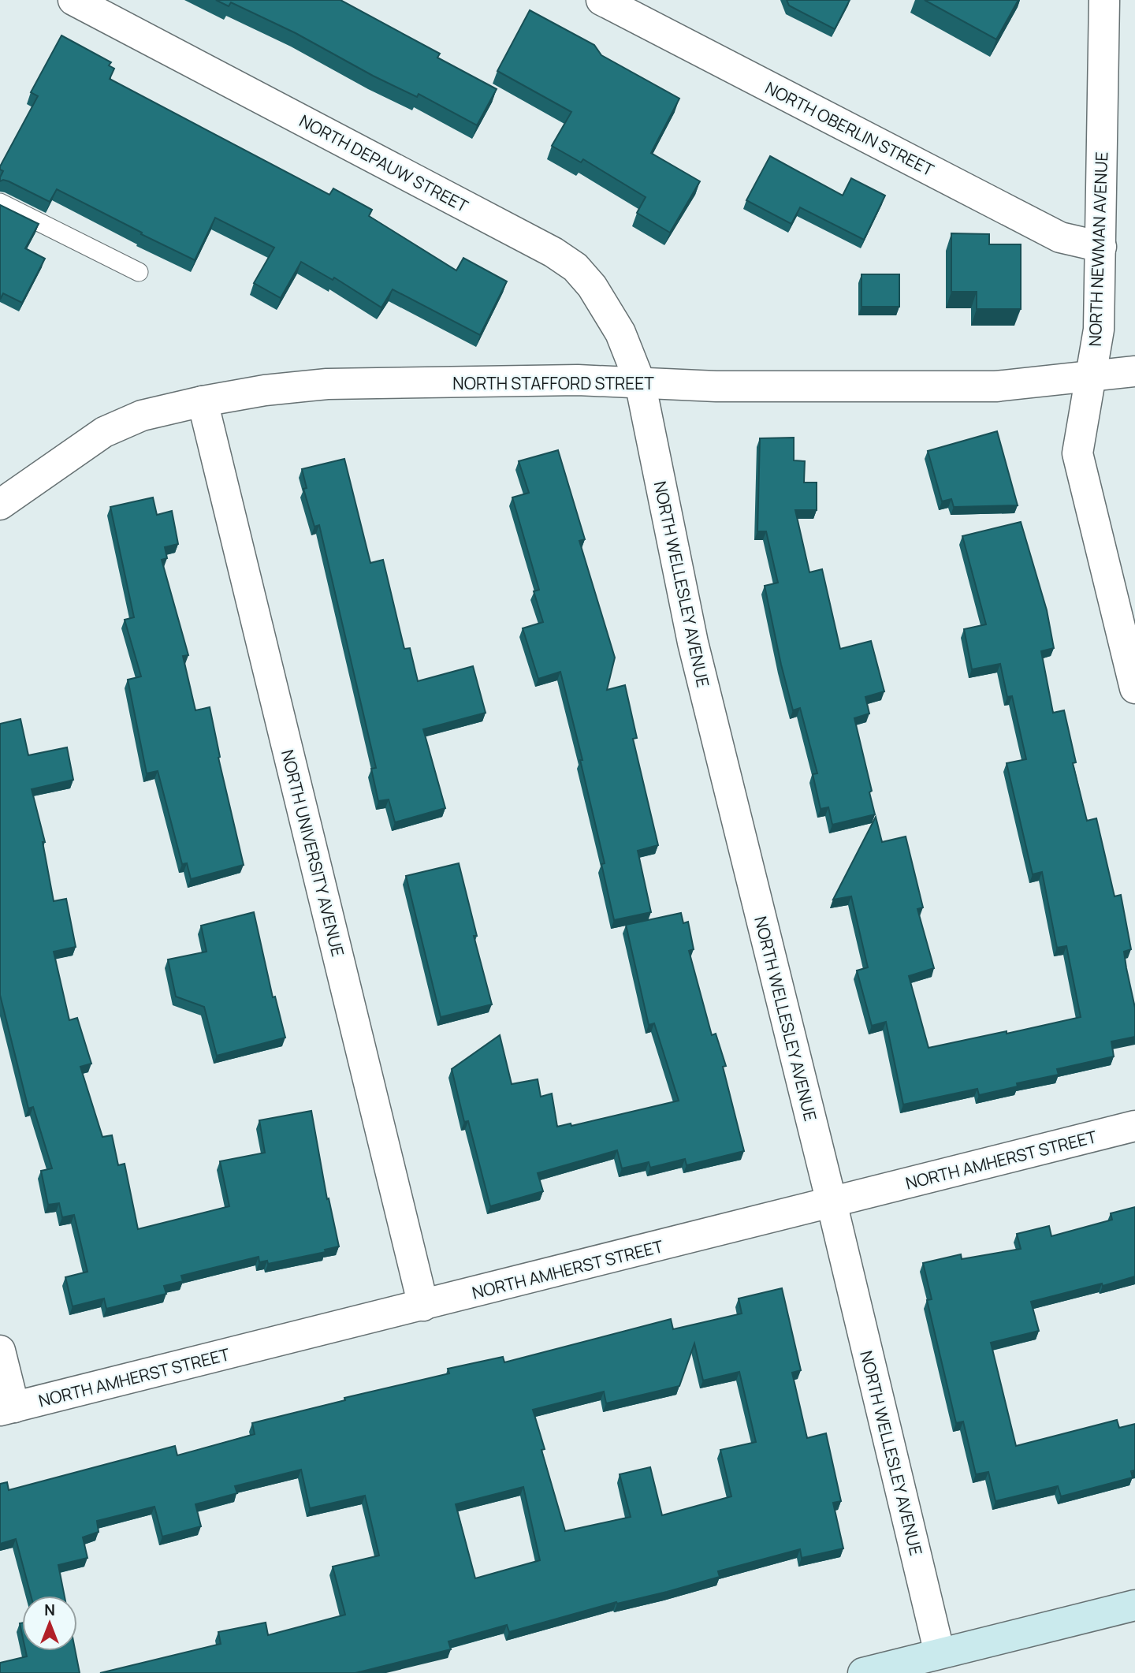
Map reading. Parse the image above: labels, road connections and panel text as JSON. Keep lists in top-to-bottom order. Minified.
{"streets":{"street":["NORTH OBERLIN STREET","NORTH DEPAUW STREET","NORTH NEWMAN AVENUE","NORTH STAFFORD STREET","NORTH WELLESLEY AVENUE","NORTH UNIVERSITY AVENUE","NORTH AMHERST STREET"]},"crossings":[["NORTH OBERLIN STREET","NORTH NEWMAN AVENUE"],["NORTH DEPAUW STREET","NORTH STAFFORD STREET"],["NORTH DEPAUW STREET","NORTH WELLESLEY AVENUE"],["NORTH NEWMAN AVENUE","NORTH STAFFORD STREET"],["NORTH STAFFORD STREET","NORTH WELLESLEY AVENUE"],["NORTH STAFFORD STREET","NORTH UNIVERSITY AVENUE"],["NORTH WELLESLEY AVENUE","NORTH AMHERST STREET"],["NORTH UNIVERSITY AVENUE","NORTH AMHERST STREET"]],"north":"top"}
